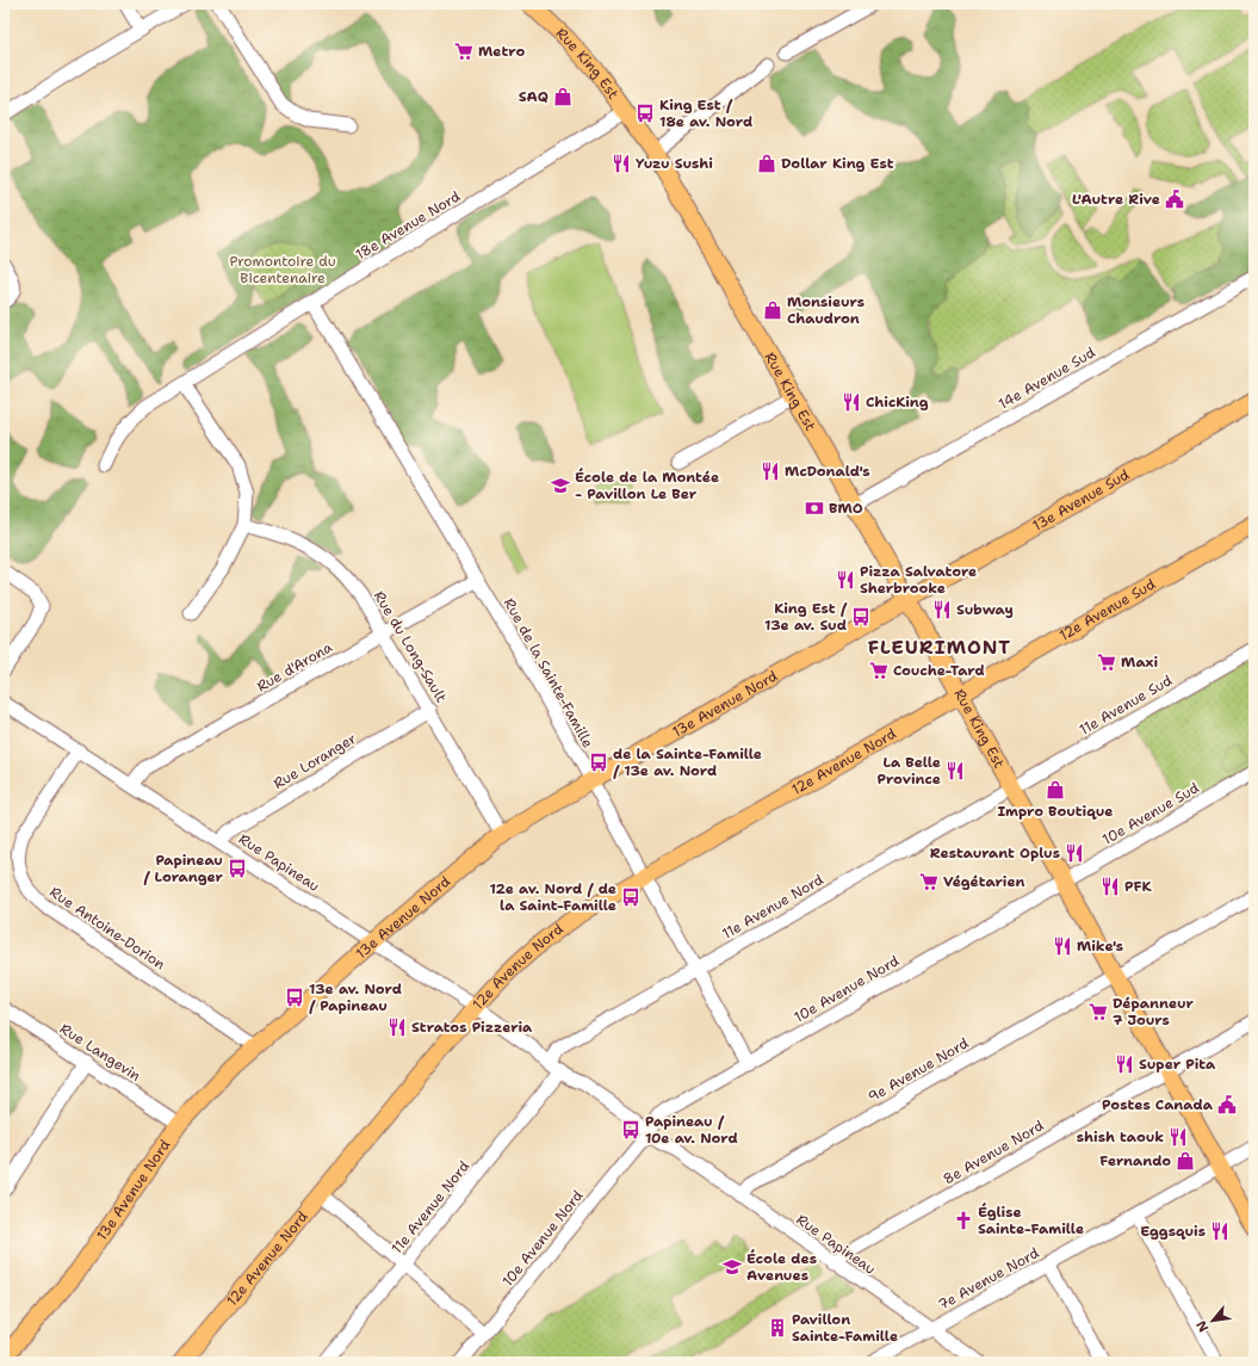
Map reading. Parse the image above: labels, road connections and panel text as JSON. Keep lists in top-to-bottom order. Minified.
{"streets":{"main road":["Rue King Est","13e Avenue Sud","12e Avenue Sud","13e Avenue Nord","12e Avenue Nord"],"street":["18e Avenue Nord","14e Avenue Sud","Rue du Long-Sault","Rue d'Arona","Rue de la Sainte-Famille","11e Avenue Sud","Rue Loranger","10e Avenue Sud","Rue Papineau","11e Avenue Nord","Rue Antoine-Dorion","10e Avenue Nord","Rue Langevin","9e Avenue Nord","8e Avenue Nord","7e Avenue Nord"]},"crossings":[["Rue King Est","18e Avenue Nord"],["Rue King Est","14e Avenue Sud"],["Rue King Est","13e Avenue Sud"],["Rue King Est","12e Avenue Sud"],["Rue King Est","13e Avenue Nord"],["Rue King Est","11e Avenue Sud"],["Rue King Est","12e Avenue Nord"],["Rue King Est","10e Avenue Sud"],["Rue King Est","11e Avenue Nord"],["Rue King Est","10e Avenue Nord"],["Rue King Est","9e Avenue Nord"],["Rue King Est","8e Avenue Nord"],["Rue King Est","7e Avenue Nord"],["18e Avenue Nord","Rue de la Sainte-Famille"],["13e Avenue Sud","13e Avenue Nord"],["12e Avenue Sud","12e Avenue Nord"],["Rue du Long-Sault","Rue d'Arona"],["Rue du Long-Sault","13e Avenue Nord"],["Rue du Long-Sault","Rue Loranger"],["Rue d'Arona","Rue de la Sainte-Famille"],["Rue d'Arona","Rue Papineau"],["Rue de la Sainte-Famille","13e Avenue Nord"],["Rue de la Sainte-Famille","12e Avenue Nord"],["Rue de la Sainte-Famille","11e Avenue Nord"],["Rue de la Sainte-Famille","10e Avenue Nord"],["13e Avenue Nord","Rue Papineau"],["13e Avenue Nord","Rue Antoine-Dorion"],["13e Avenue Nord","Rue Langevin"],["11e Avenue Sud","11e Avenue Nord"],["Rue Loranger","Rue Papineau"],["12e Avenue Nord","Rue Papineau"],["10e Avenue Sud","10e Avenue Nord"],["Rue Papineau","11e Avenue Nord"],["Rue Papineau","Rue Antoine-Dorion"],["Rue Papineau","10e Avenue Nord"],["Rue Papineau","9e Avenue Nord"],["Rue Papineau","8e Avenue Nord"],["Rue Papineau","7e Avenue Nord"]],"districts":["FLEURIMONT"],"parks":["Promontoire du Bicentenaire"],"places":{"supermarket":["Metro","Maxi","Couche-Tard","Végétarien","Dépanneur 7 Jours"],"shop":["SAQ","Dollar King Est","Monsieurs Chaudron","Impro Boutique","Fernando"],"bus stop":["King Est / 18e av. Nord","King Est / 13e av. Sud","de la Sainte-Famille / 13e av. Nord","Papineau / Loranger","12e av. Nord / de la Saint-Famille","13e av. Nord / Papineau","Papineau / 10e av. Nord"],"restaurant":["Yuzu Sushi","ChicKing","McDonald's","Pizza Salvatore Sherbrooke","Subway","La Belle Province","Restaurant Oplus","PFK","Mike's","Stratos Pizzeria","Super Pita","shish taouk","Eggsquis"],"public building":["L'Autre Rive","Postes Canada"],"school or university":["École de la Montée - Pavillon Le Ber","École des Avenues"],"bank":["BMO"],"church":["Église Sainte-Famille"],"building":["Pavillon Sainte-Famille"]},"north":"bottom left"}
